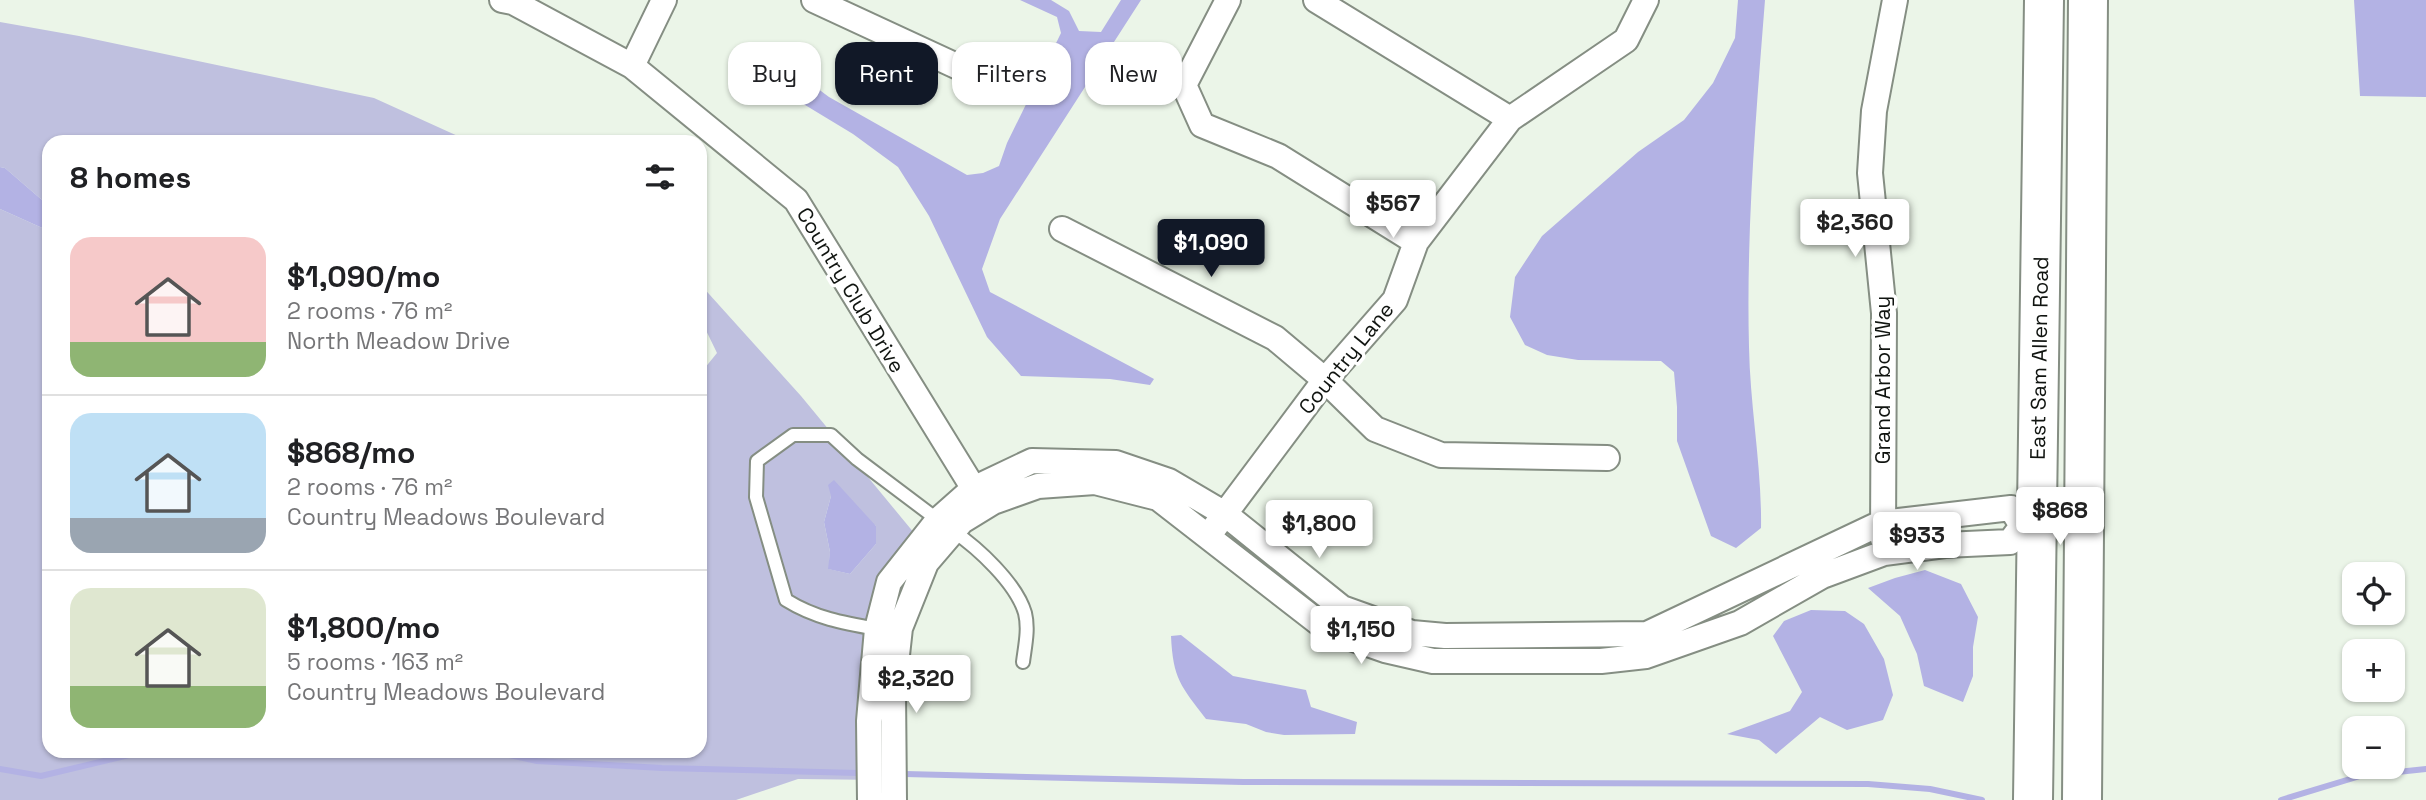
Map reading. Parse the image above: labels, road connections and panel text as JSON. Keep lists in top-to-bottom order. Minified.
{"streets":{"main road":["East Sam Allen Road"],"street":["Country Club Drive","Country Lane","Grand Arbor Way"]},"page":{"chip":["Buy","Rent","Filters","New"],"heading":"8 homes","price":["$567","$2,360","$1,090","$868","$1,800","$933","$1,150","$2,320"],"list":[{"name":"$1,090/mo","note":"2 rooms · 76 m² · North Meadow Drive"},{"name":"$868/mo","note":"2 rooms · 76 m² · Country Meadows Boulevard"},{"name":"$1,800/mo","note":"5 rooms · 163 m² · Country Meadows Boulevard"}],"map_buttons":["+","−"]}}
